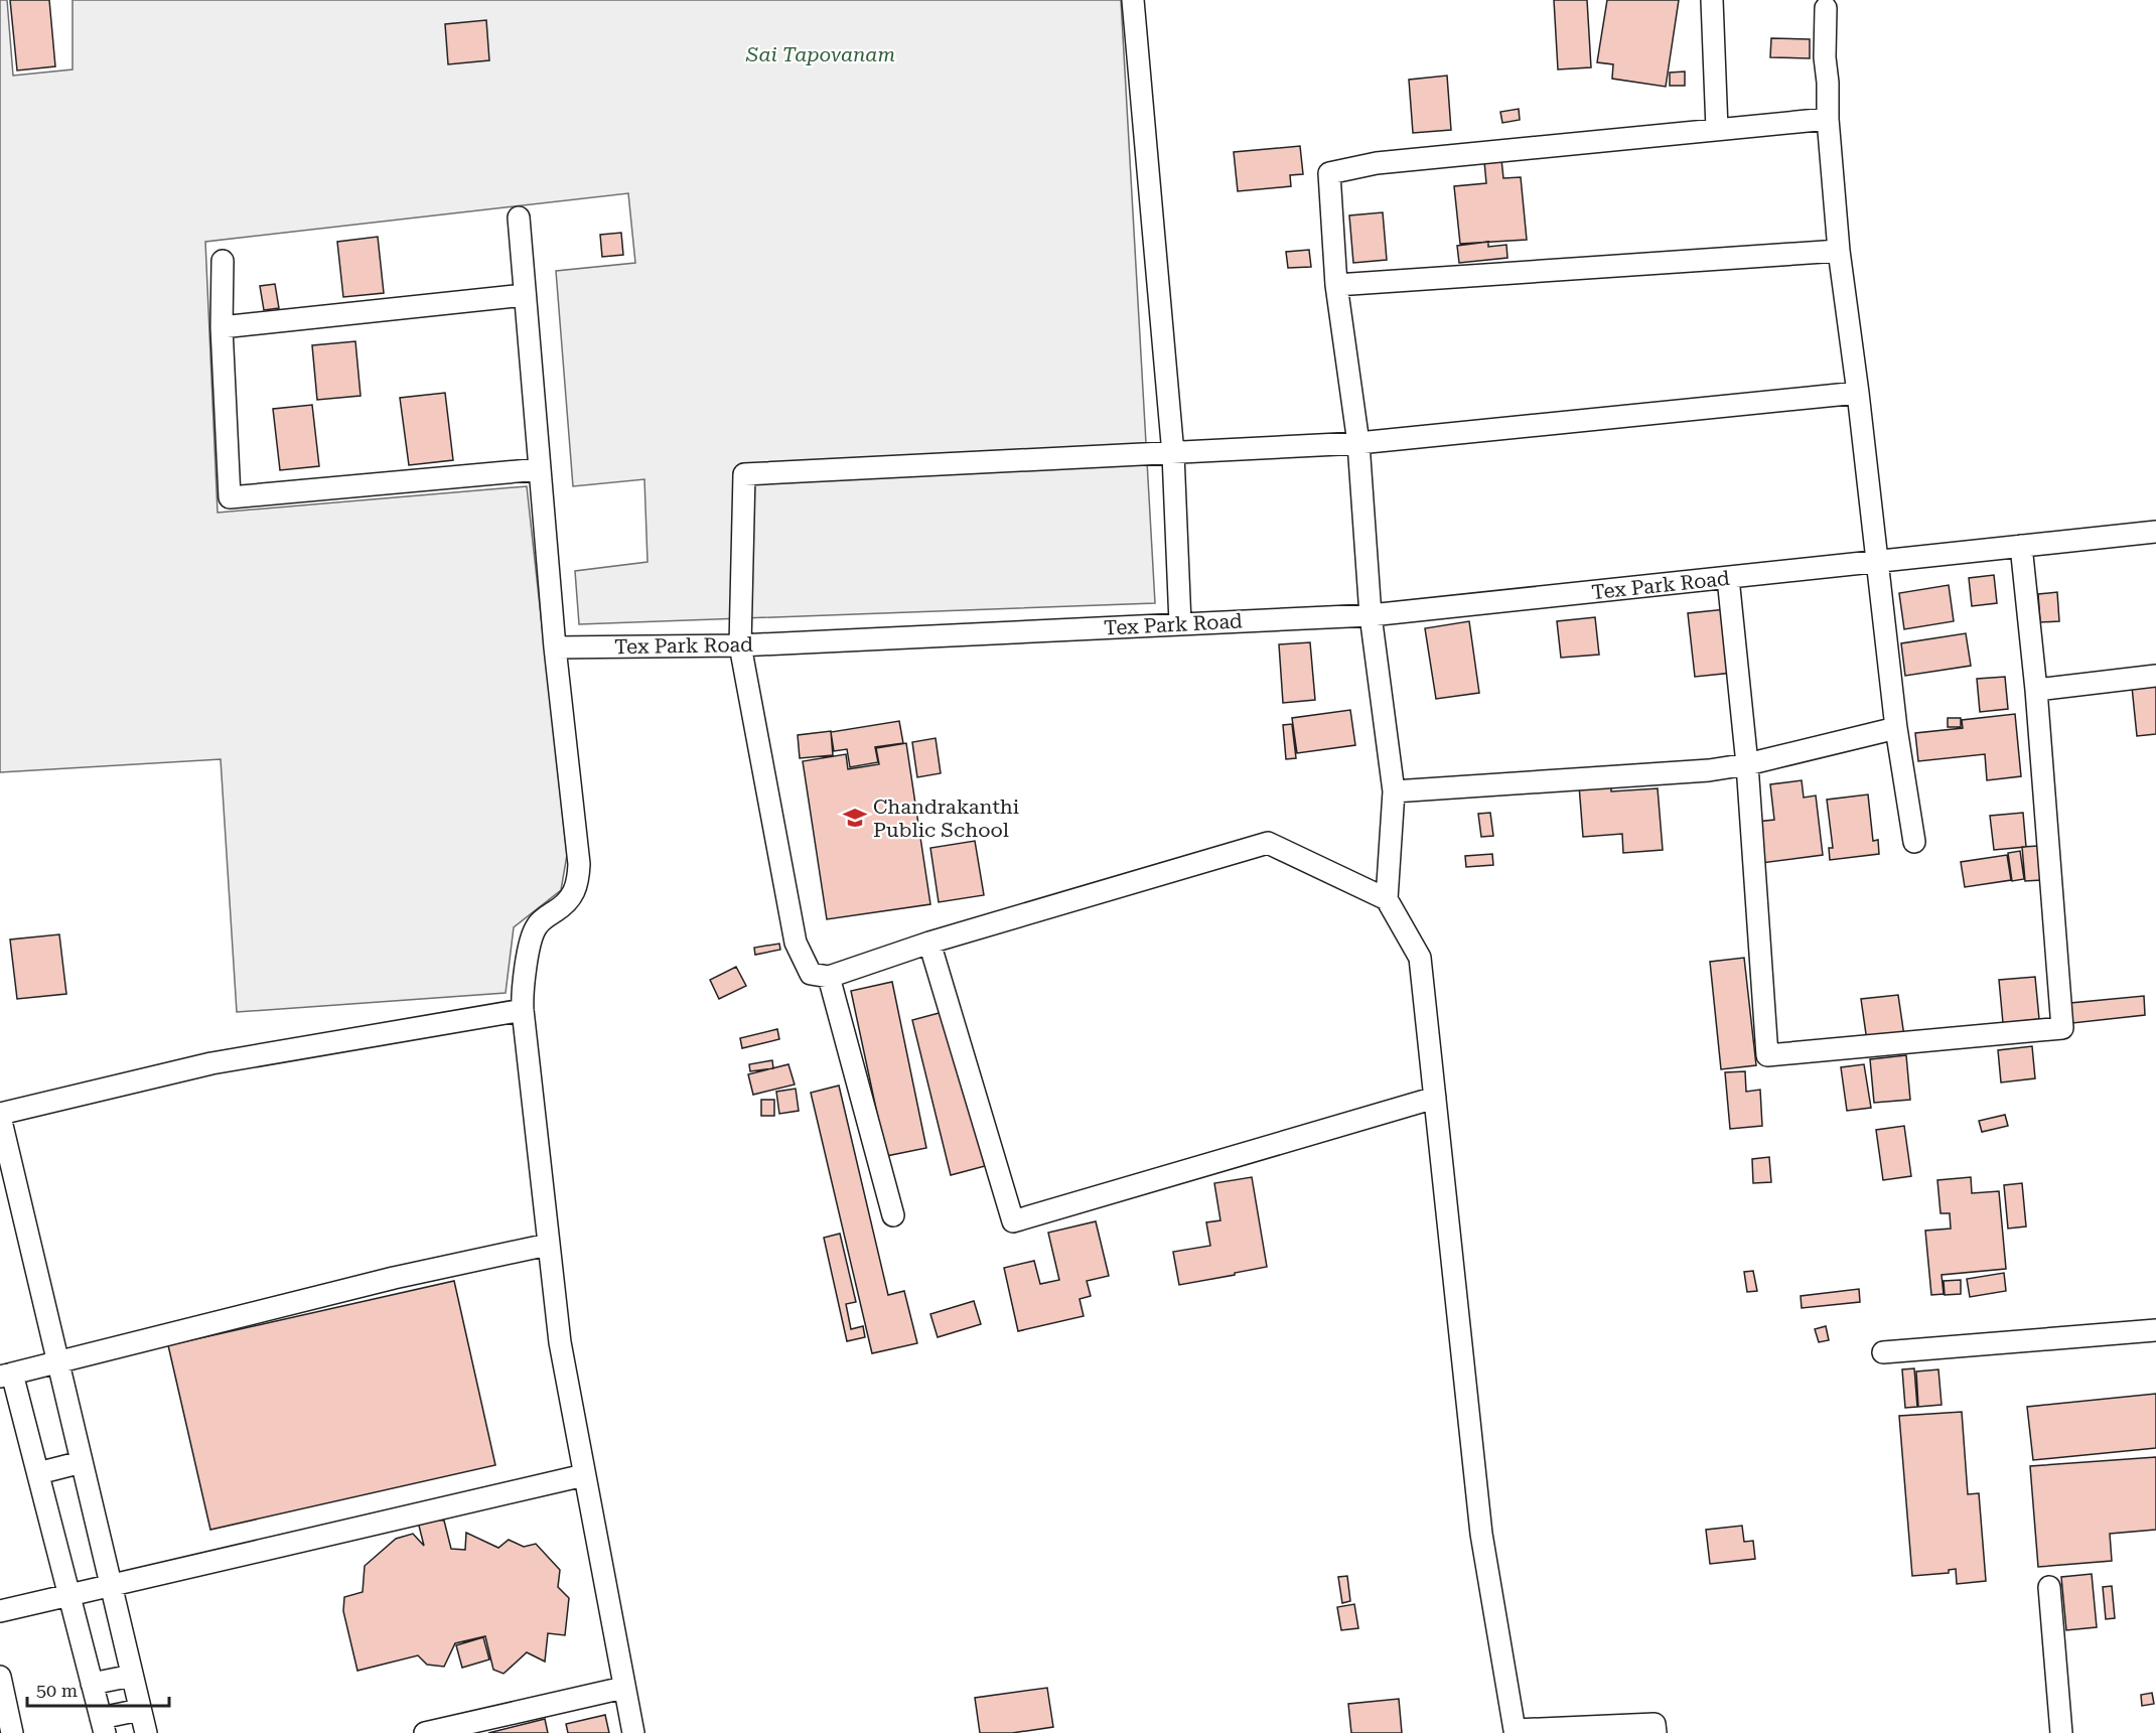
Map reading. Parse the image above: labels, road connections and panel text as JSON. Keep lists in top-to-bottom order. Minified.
{"streets":{"street":["Tex Park Road"]},"parks":["Sai Tapovanam"],"places":{"school or university":["Chandrakanthi Public School"]},"scale_bar":"50 m"}
